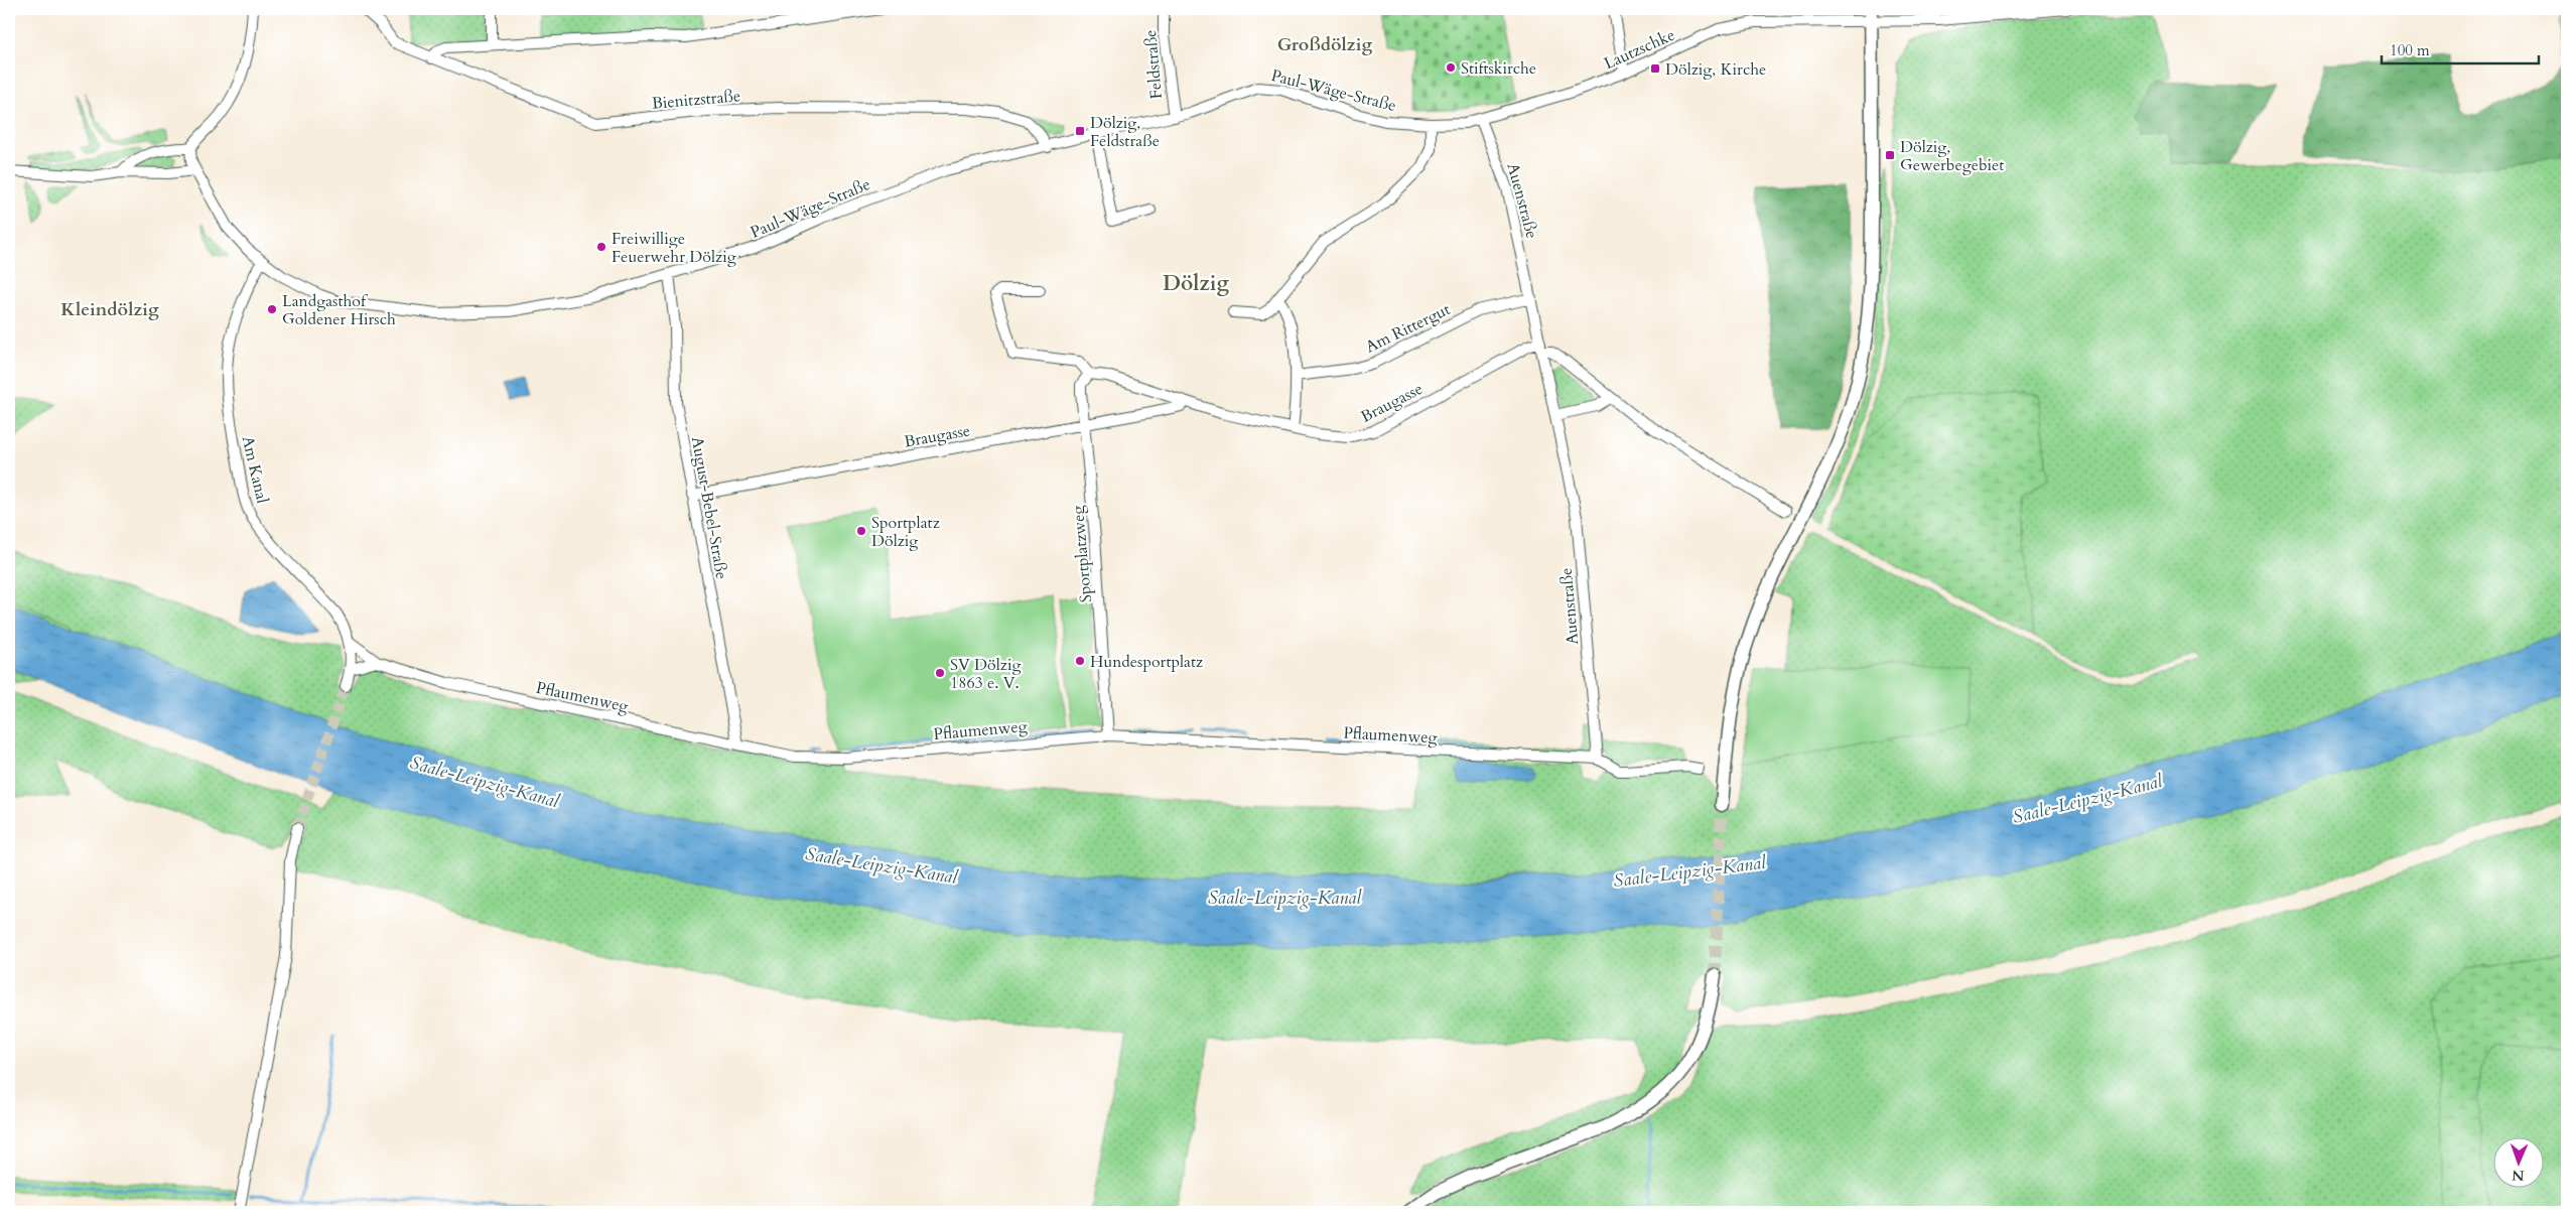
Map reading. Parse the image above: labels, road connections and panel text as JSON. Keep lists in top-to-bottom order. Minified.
{"streets":{"street":["Lautzschke","Feldstraße","Paul-Wäge-Straße","Bienitzstraße","Auenstraße","Am Rittergut","Braugasse","Am Kanal","August-Bebel-Straße","Sportplatzweg","Pflaumenweg"]},"crossings":[["Lautzschke","Paul-Wäge-Straße"],["Lautzschke","Auenstraße"],["Feldstraße","Paul-Wäge-Straße"],["Paul-Wäge-Straße","Bienitzstraße"],["Paul-Wäge-Straße","Auenstraße"],["Paul-Wäge-Straße","Am Kanal"],["Paul-Wäge-Straße","August-Bebel-Straße"],["Auenstraße","Am Rittergut"],["Auenstraße","Braugasse"],["Auenstraße","Pflaumenweg"],["Braugasse","August-Bebel-Straße"],["Braugasse","Sportplatzweg"],["Am Kanal","Pflaumenweg"],["August-Bebel-Straße","Pflaumenweg"],["Sportplatzweg","Pflaumenweg"]],"districts":["Großdölzig","Dölzig","Kleindölzig"],"water":["Saale-Leipzig-Kanal"],"places":{"other":["Stiftskirche","Freiwillige Feuerwehr Dölzig","Landgasthof Goldener Hirsch","Sportplatz Dölzig","Hundesportplatz","SV Dölzig 1863 e. V."],"transit":["Dölzig, Kirche","Dölzig, Feldstraße","Dölzig, Gewerbegebiet"]},"scale_bar":"100 m","north":"bottom"}
